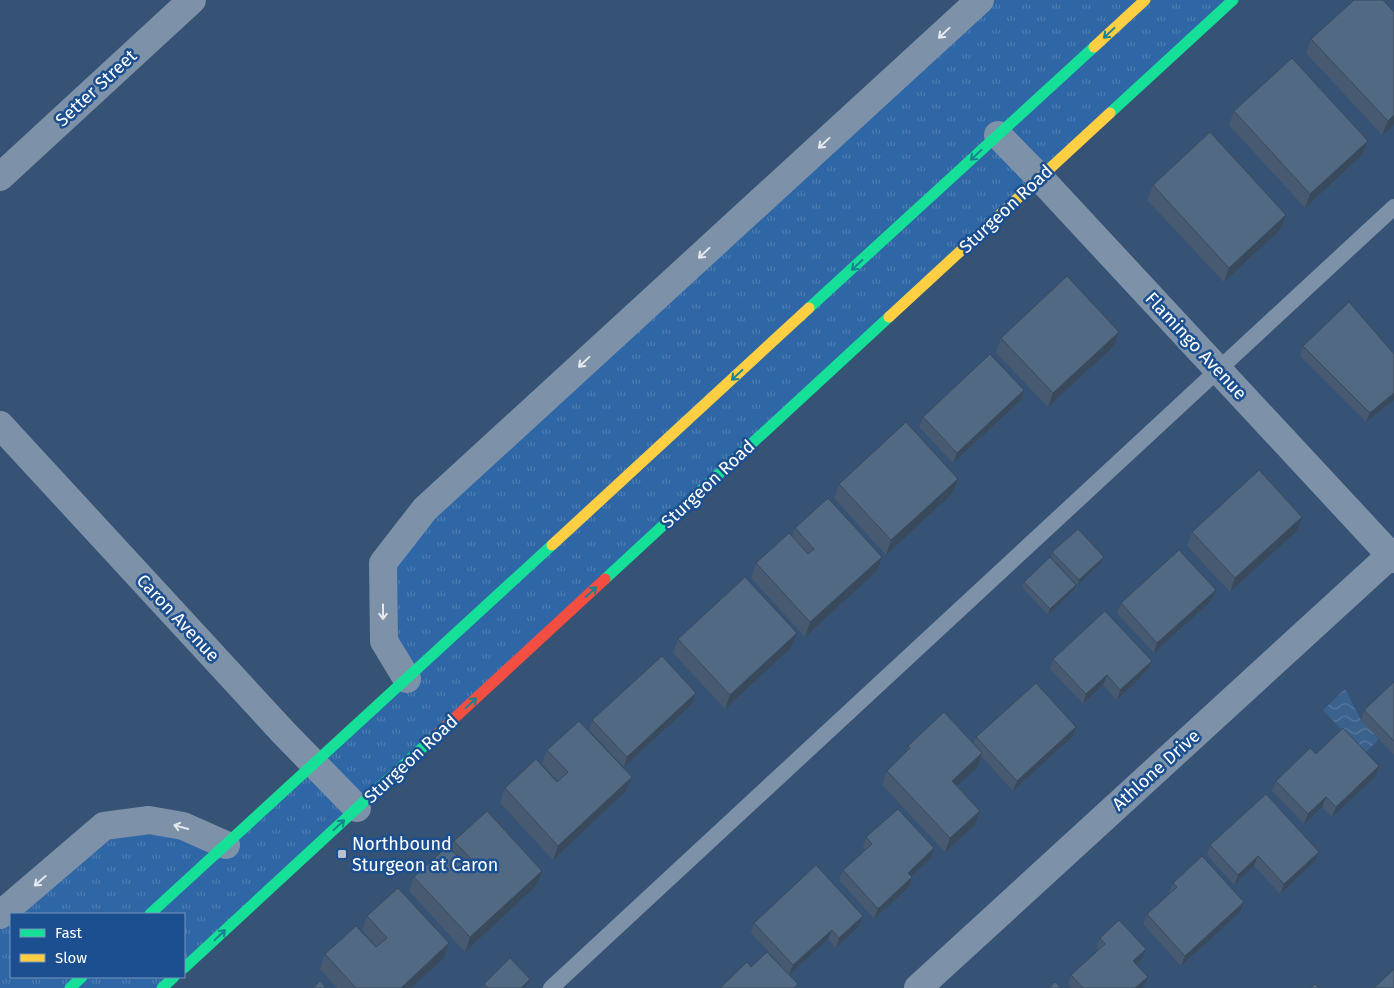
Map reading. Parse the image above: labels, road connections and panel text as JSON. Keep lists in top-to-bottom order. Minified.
{"streets":{"main road":["Sturgeon Road"],"street":["Setter Street","Flamingo Avenue","Caron Avenue","Athlone Drive"]},"crossings":[["Sturgeon Road","Flamingo Avenue"],["Sturgeon Road","Caron Avenue"],["Flamingo Avenue","Athlone Drive"]],"places":{"transit":["Northbound Sturgeon at Caron"]},"legend":["Fast","Slow"]}
